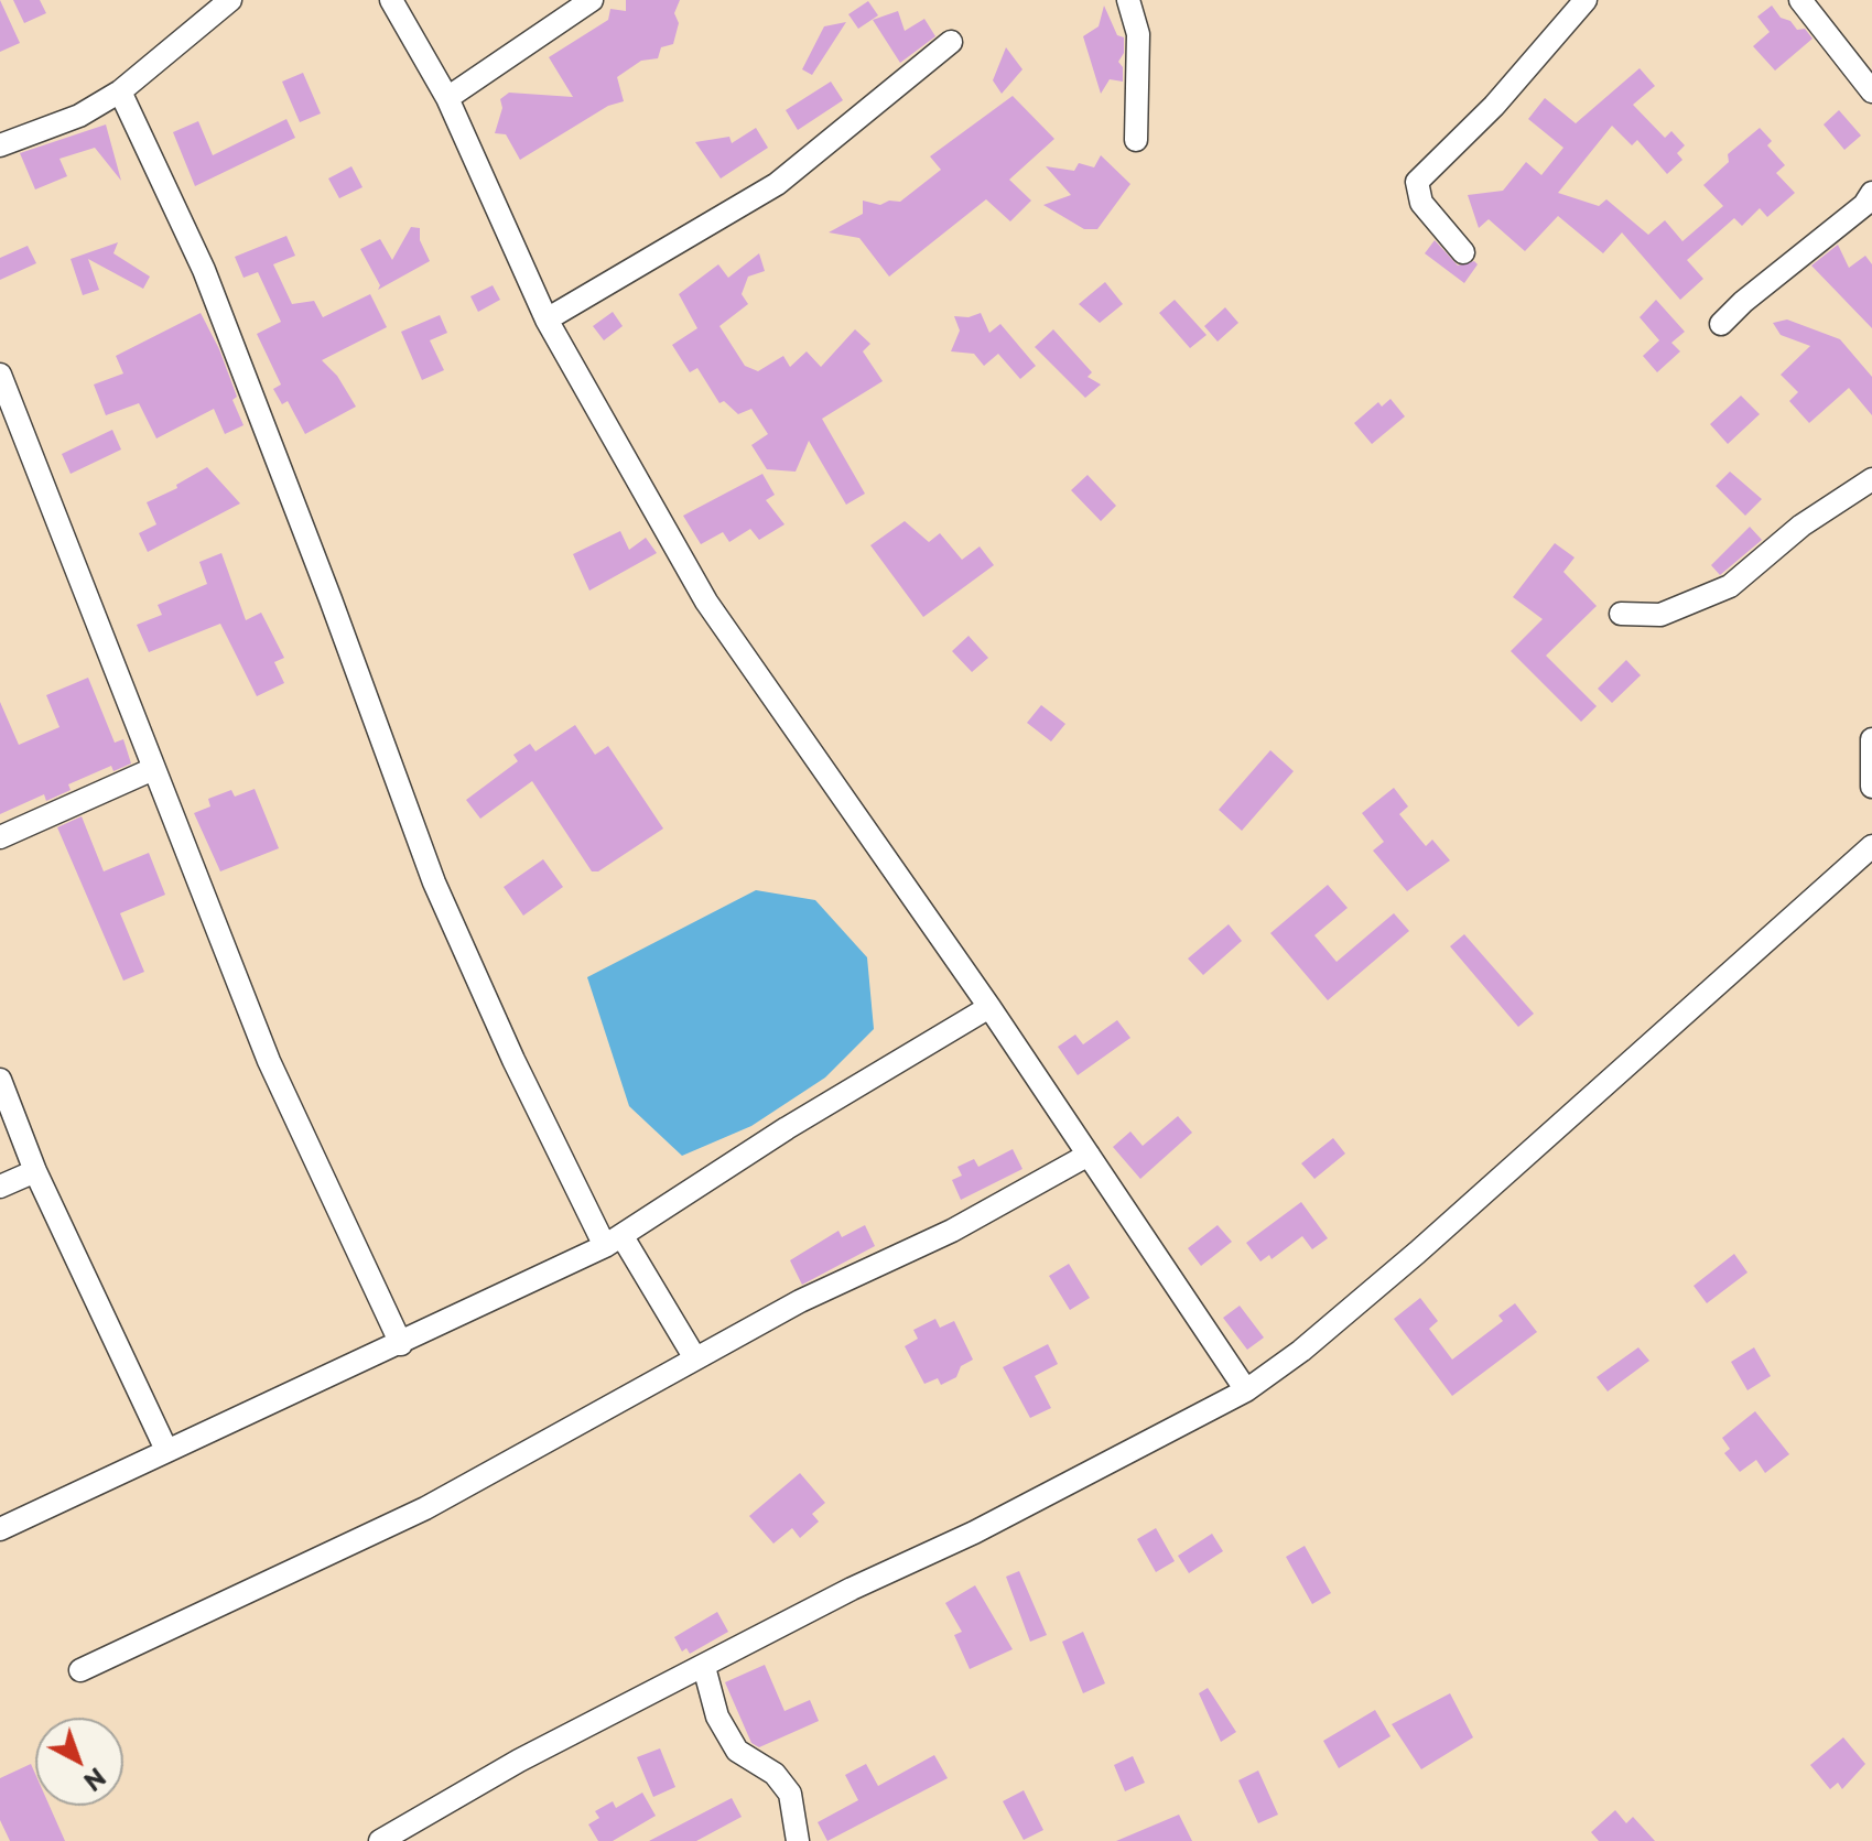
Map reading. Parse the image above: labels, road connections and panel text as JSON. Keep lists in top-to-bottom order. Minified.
{"north":"bottom right"}
